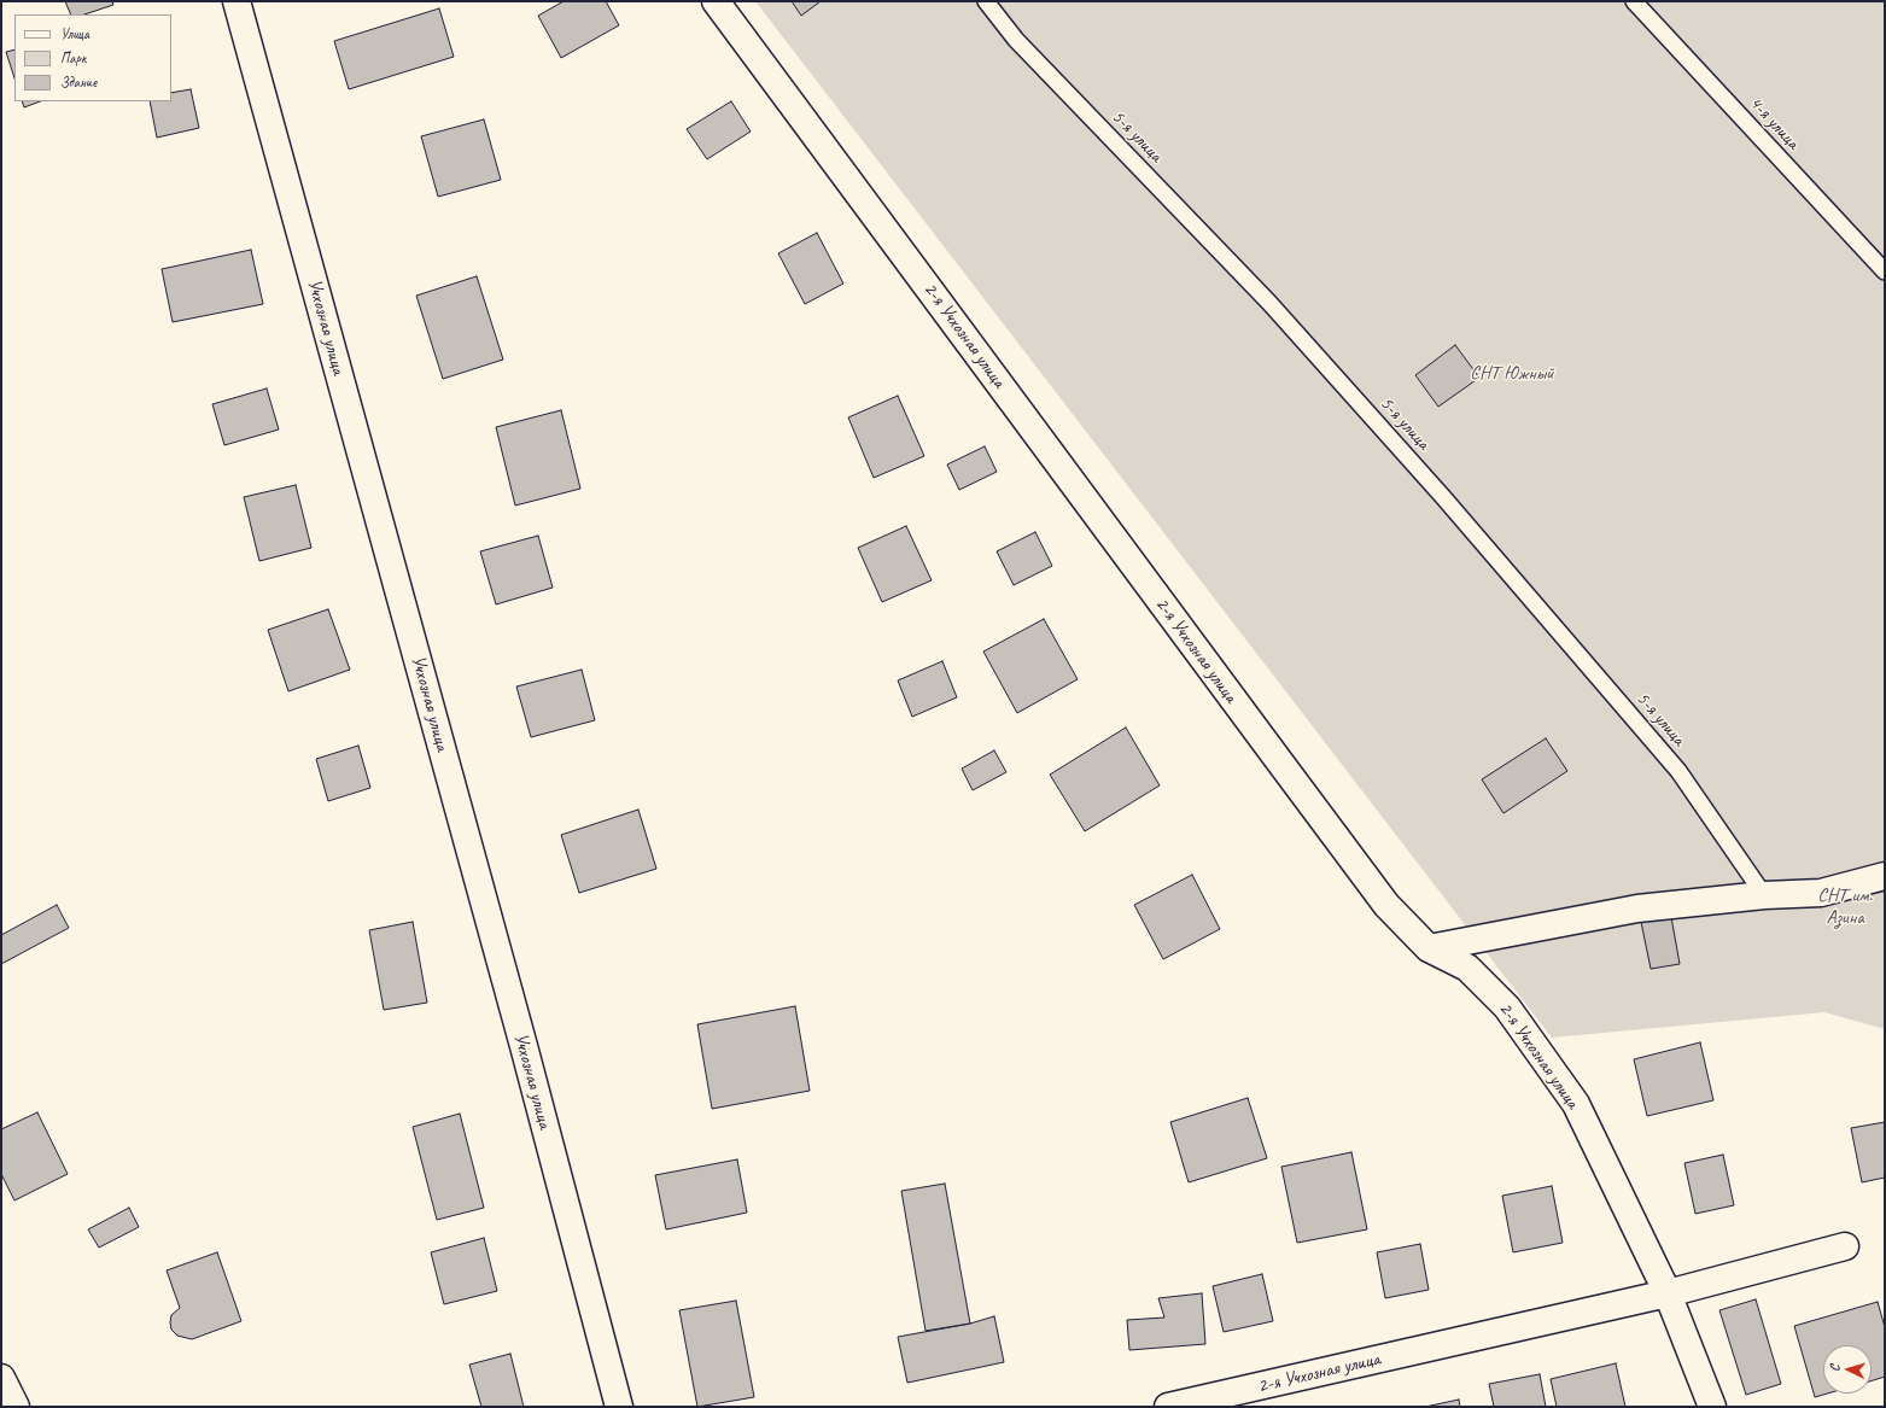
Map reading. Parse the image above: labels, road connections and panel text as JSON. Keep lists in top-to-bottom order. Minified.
{"streets":{"street":["Учхозная улица","2-я Учхозная улица"],"lane":["4-я улица","5-я улица"]},"parks":["СНТ Южный","СНТ им. Азина"],"legend":["Улица","Парк","Здание"],"north":"left"}
